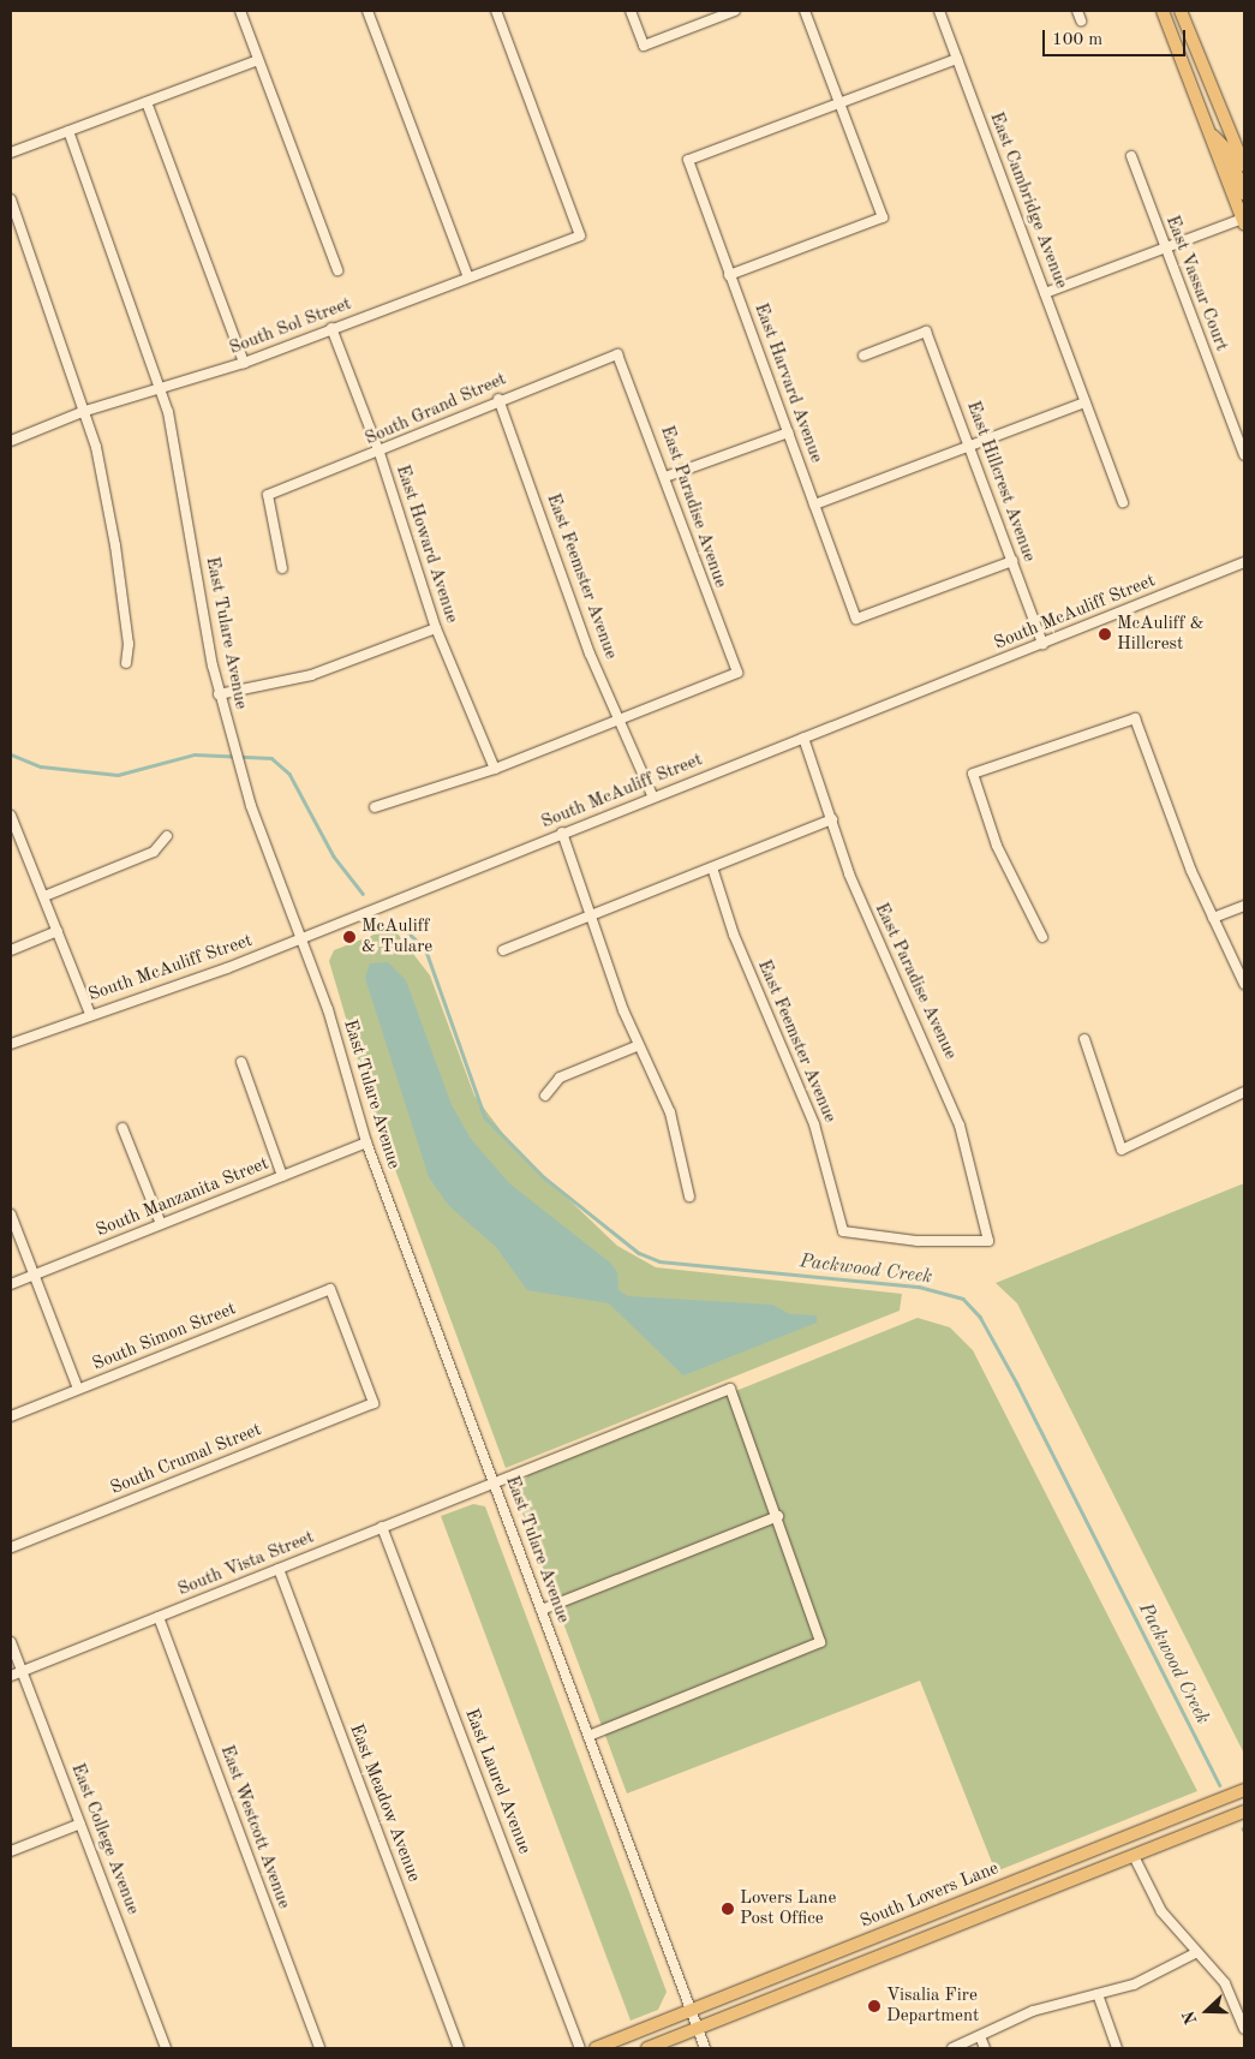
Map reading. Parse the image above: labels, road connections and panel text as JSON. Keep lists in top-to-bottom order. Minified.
{"streets":{"main road":["South Lovers Lane"],"street":["East Cambridge Avenue","East Vassar Court","South Sol Street","East Harvard Avenue","South Grand Street","East Hillcrest Avenue","East Paradise Avenue","East Howard Avenue","East Feemster Avenue","South McAuliff Street","East Tulare Avenue","South Manzanita Street","South Simon Street","South Crumal Street","South Vista Street","East Laurel Avenue","East Meadow Avenue","East Westcott Avenue","East College Avenue"]},"crossings":[["South Sol Street","East Howard Avenue"],["South Sol Street","East Tulare Avenue"],["East Harvard Avenue","East Hillcrest Avenue"],["South Grand Street","East Paradise Avenue"],["South Grand Street","East Howard Avenue"],["South Grand Street","East Feemster Avenue"],["East Hillcrest Avenue","South McAuliff Street"],["East Paradise Avenue","East Feemster Avenue"],["East Paradise Avenue","South McAuliff Street"],["East Feemster Avenue","South McAuliff Street"],["South McAuliff Street","East Tulare Avenue"],["East Tulare Avenue","South Manzanita Street"],["East Tulare Avenue","South Vista Street"],["East Tulare Avenue","South Lovers Lane"],["South Simon Street","South Crumal Street"],["South Vista Street","East Laurel Avenue"],["South Vista Street","East Meadow Avenue"],["South Vista Street","East Westcott Avenue"],["South Vista Street","East College Avenue"]],"water":["Packwood Creek"],"places":["McAuliff & Hillcrest","McAuliff & Tulare","Lovers Lane Post Office","Visalia Fire Department"],"scale_bar":"100 m","north":"left"}
